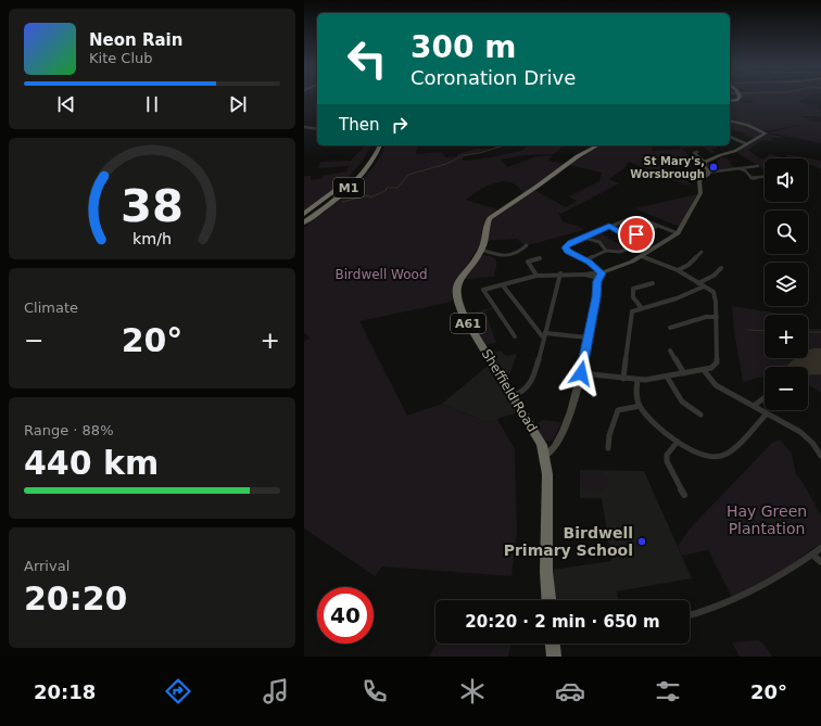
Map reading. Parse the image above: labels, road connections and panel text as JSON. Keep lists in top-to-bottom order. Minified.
{"streets":{"highway":["M1","A61","Sheffield Road"]},"parks":["Birdwell Wood","Hay Green Plantation"],"places":["St Mary's, Worsbrough","Birdwell Primary School"],"page":{"turn":["300 m","Coronation Drive"],"song":["Neon Rain","Kite Club"],"then":"Then","map_buttons":["+","−"],"tile":["Climate",["Range · 88%","440 km"],["Arrival","20:20"]],"heat":["−","20°","+"],"limit":"40","trip":"20:20 · 2 min · 650 m","tabs":["20:18","20°"],"gauge":["38","km/h"]}}
